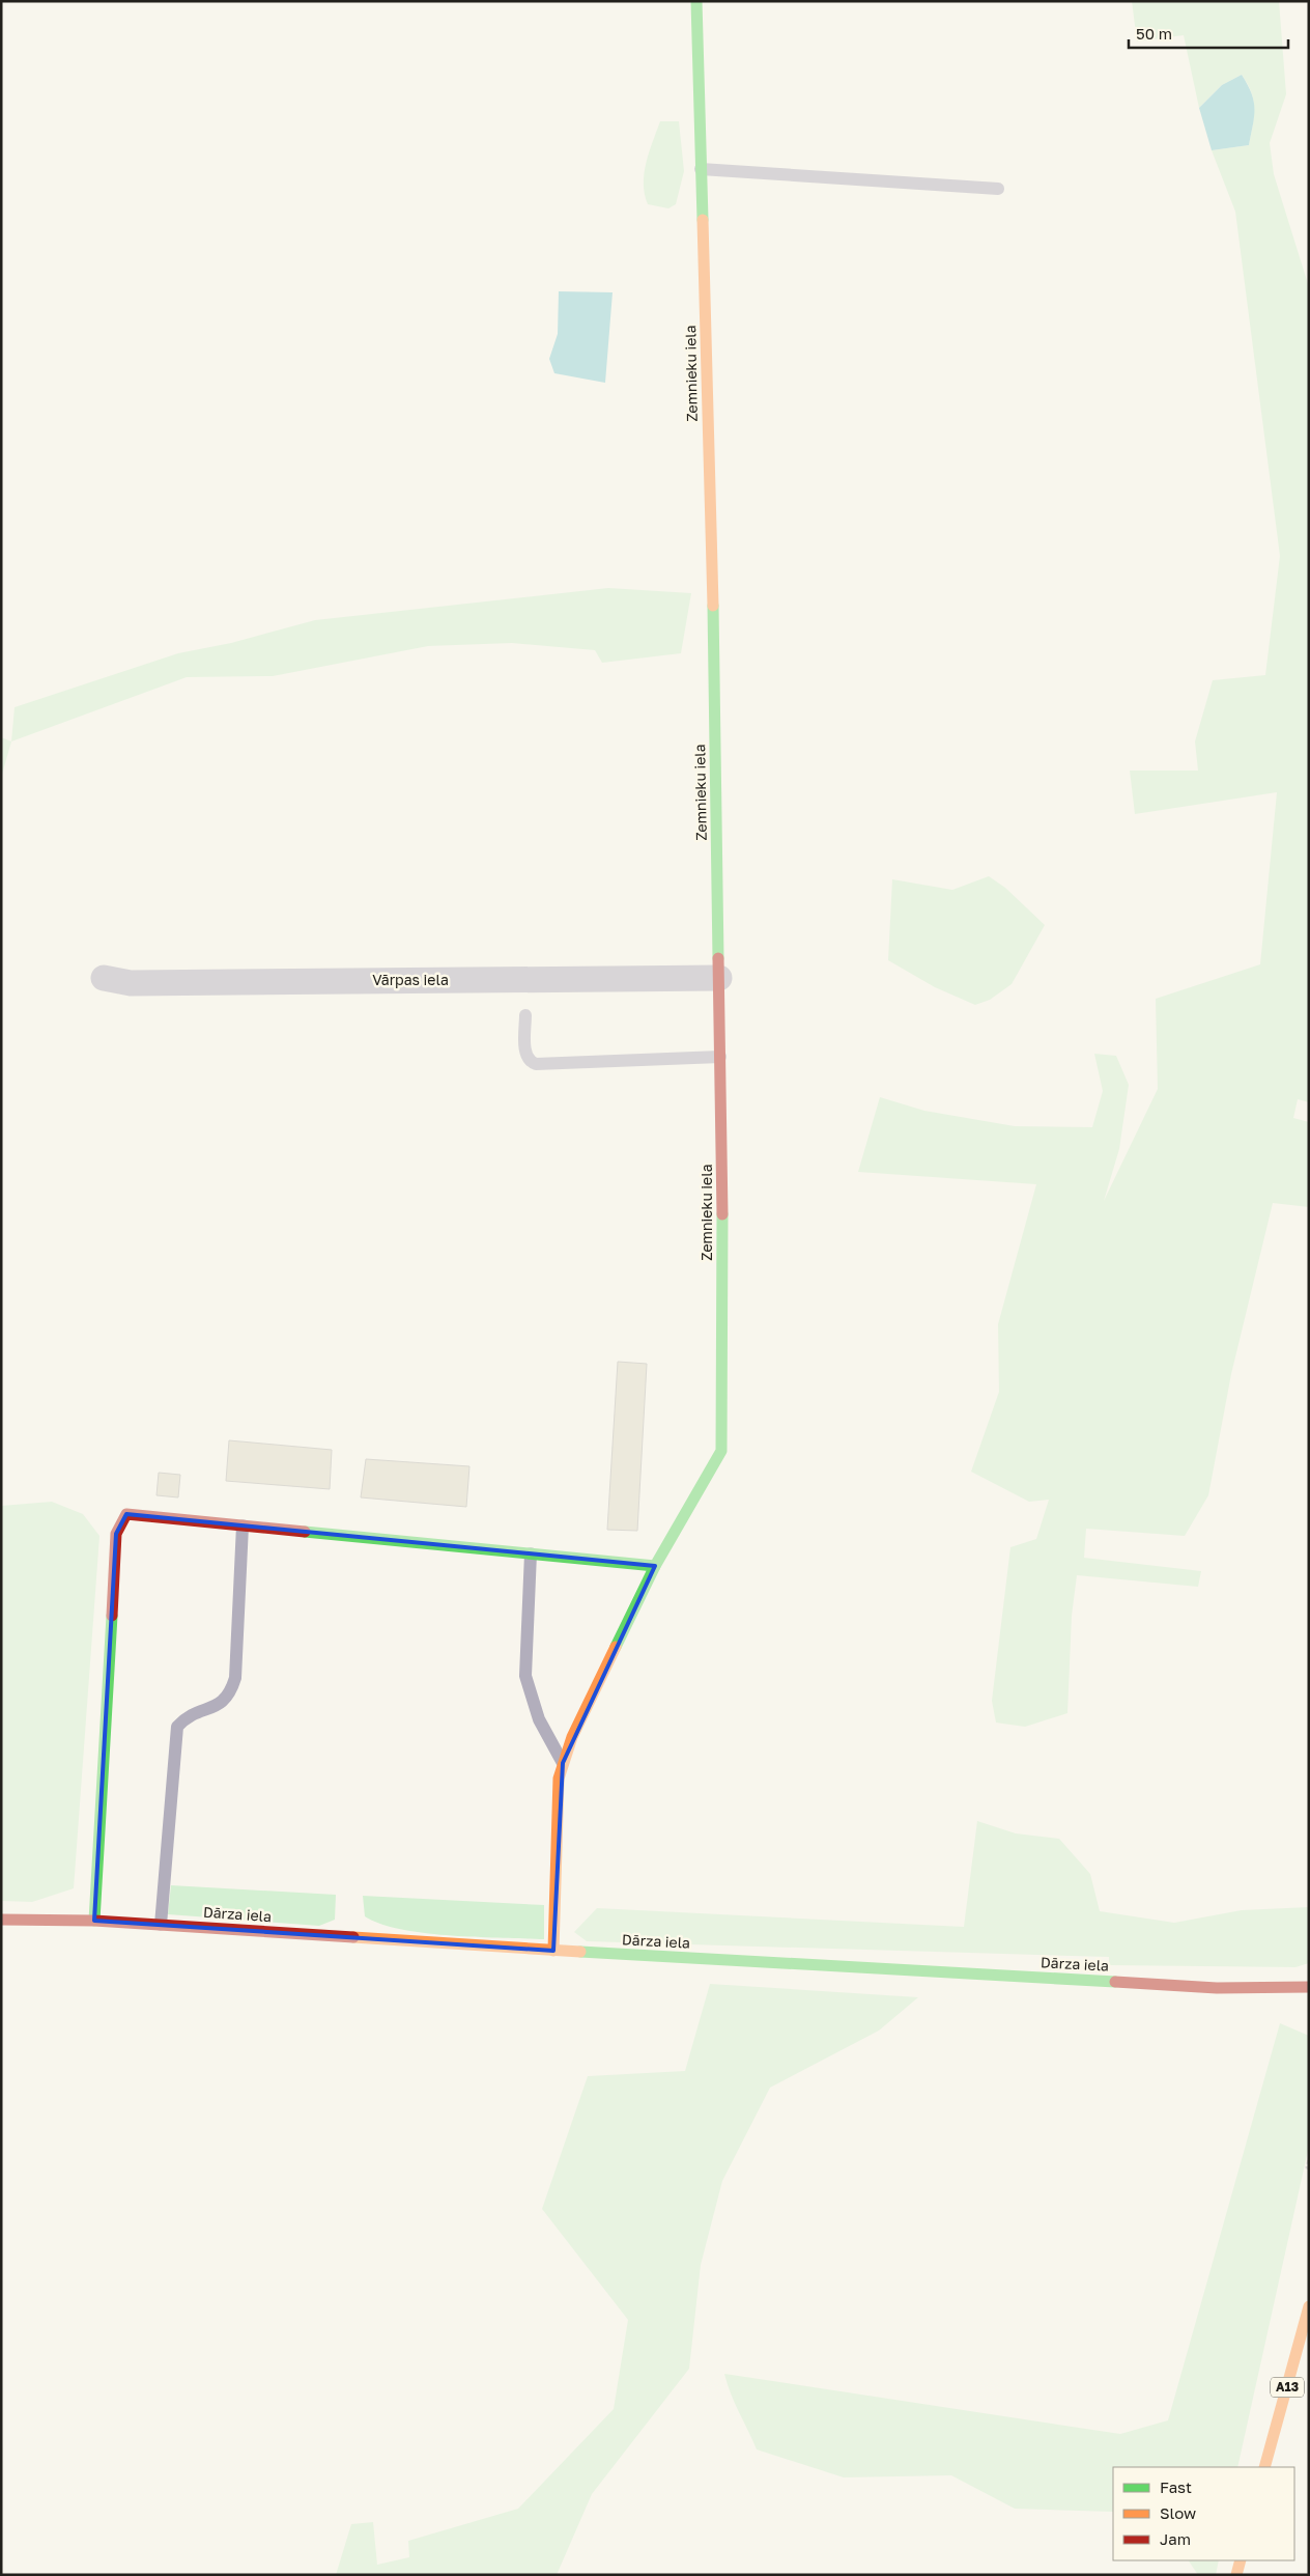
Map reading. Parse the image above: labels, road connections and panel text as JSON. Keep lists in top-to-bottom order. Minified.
{"streets":{"street":["Zemnieku iela","Vārpas iela","Dārza iela","A13"]},"crossings":[["Zemnieku iela","Vārpas iela"],["Zemnieku iela","Dārza iela"]],"legend":["Fast","Slow","Jam"],"scale_bar":"50 m"}
